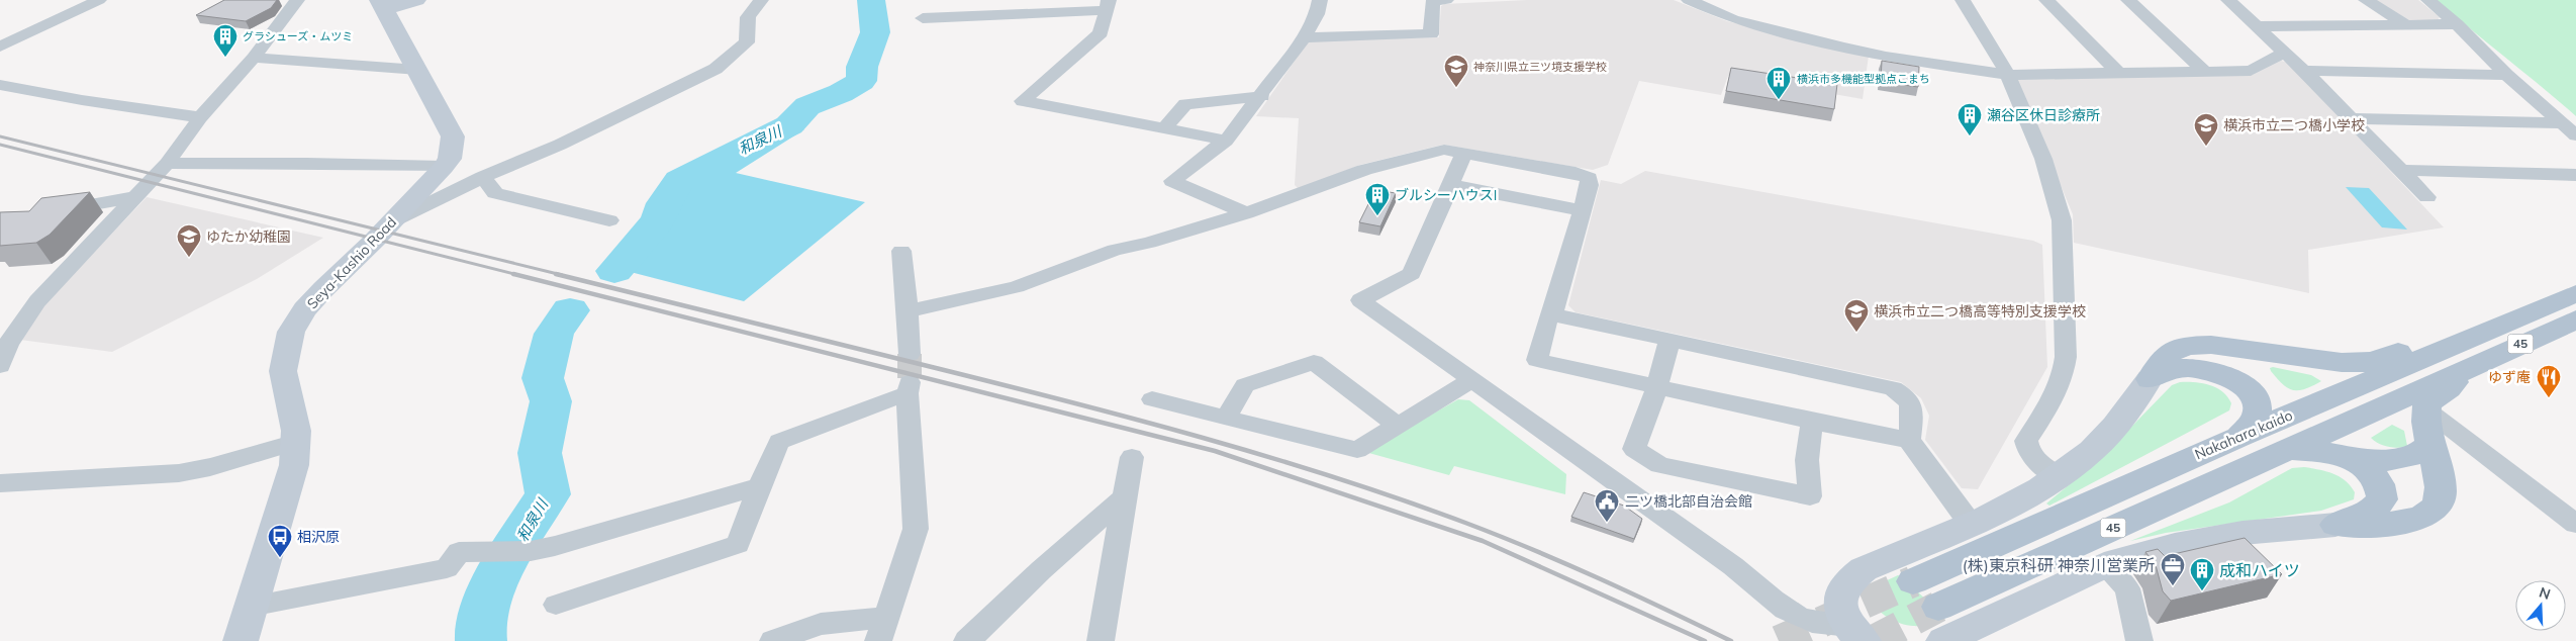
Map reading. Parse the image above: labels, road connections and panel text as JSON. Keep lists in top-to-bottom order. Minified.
{"streets":{"main road":["Seya-Kashio Road","45","Nakahara kaido"]},"water":["和泉川"],"places":{"building":["グラシューズ・ムツミ","横浜市多機能型拠点こまち","瀬谷区休日診療所","ブルシーハウスI","成和ハイツ"],"school or university":["神奈川県立三ツ境支援学校","横浜市立二つ橋小学校","ゆたか幼稚園","横浜市立二つ橋高等特別支援学校"],"restaurant":["ゆず庵"],"public building":["二ツ橋北部自治会館"],"bus stop":["相沢原"],"office":["(株)東京科研 神奈川営業所"]},"north":"top"}
